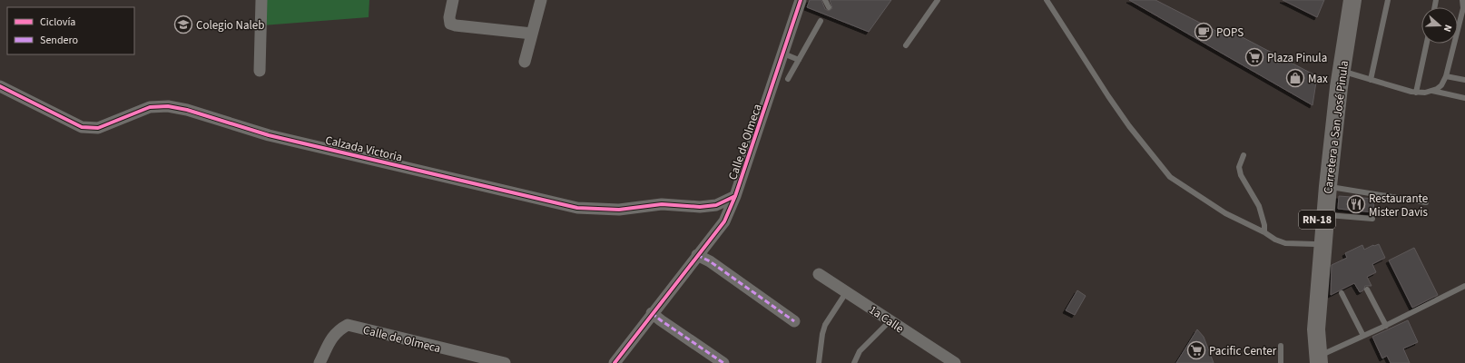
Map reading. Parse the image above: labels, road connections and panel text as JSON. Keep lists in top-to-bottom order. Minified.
{"streets":{"main road":["Carretera a San José Pinula","RN-18"],"street":["Calle de Olmeca","Calzada Victoria","1a Calle"]},"crossings":[["Calle de Olmeca","Calzada Victoria"]],"places":{"school or university":["Colegio Naleb"],"cafe":["POPS"],"supermarket":["Plaza Pinula","Pacific Center"],"shop":["Max"],"restaurant":["Restaurante Mister Davis"]},"legend":["Ciclovía","Sendero"],"north":"right"}
